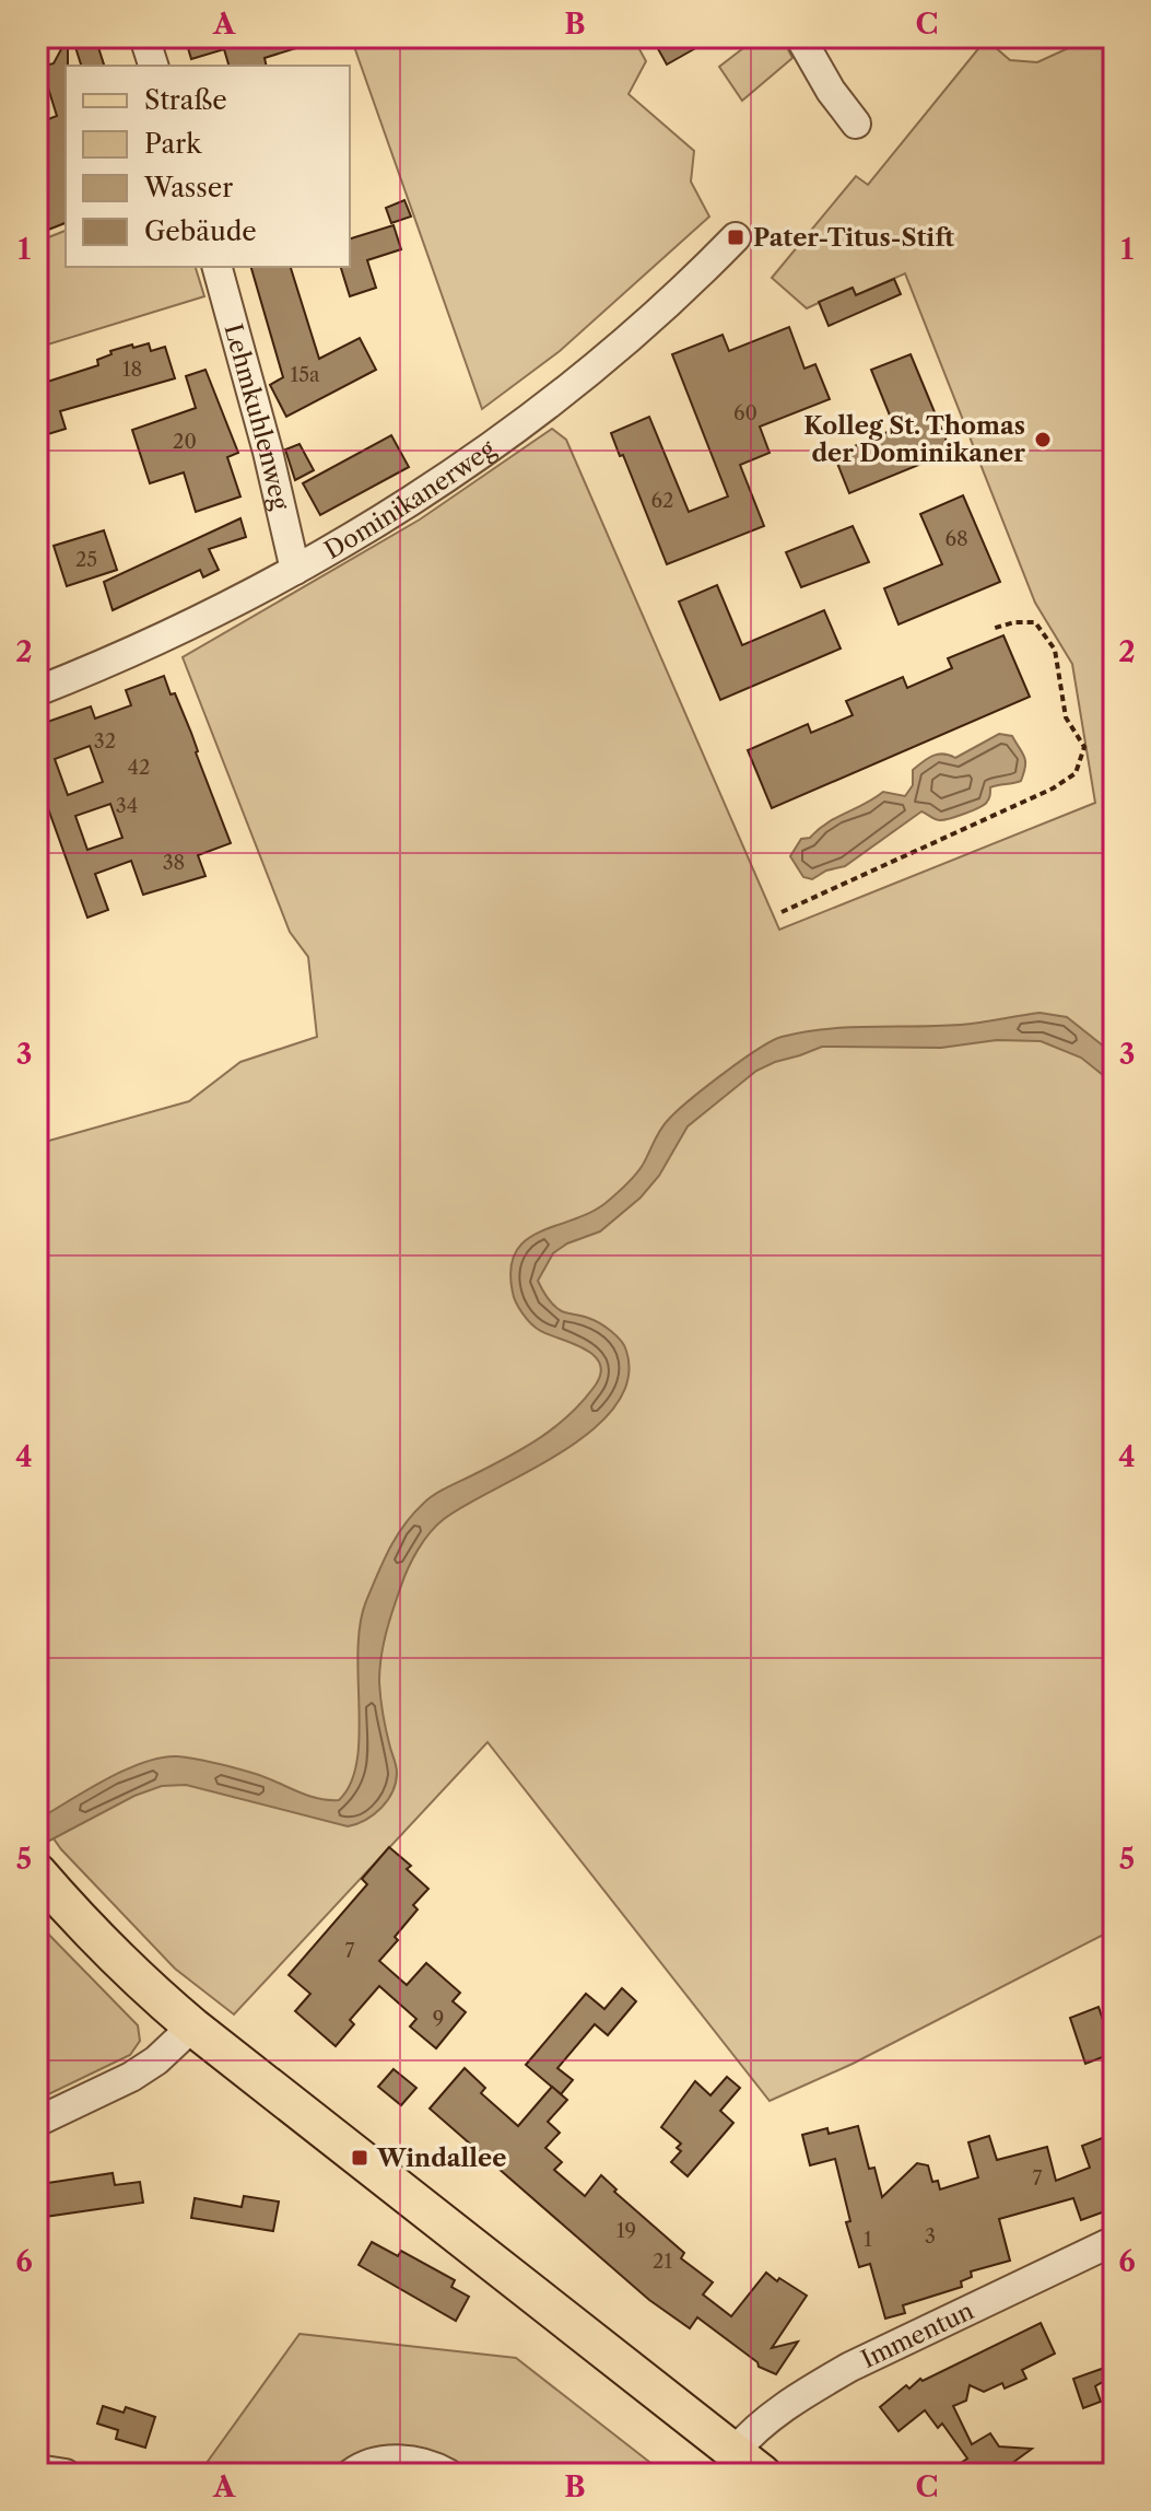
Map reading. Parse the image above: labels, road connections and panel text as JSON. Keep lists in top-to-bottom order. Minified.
{"streets":{"street":["Lehmkuhlenweg","Dominikanerweg","Immentun"]},"crossings":[["Lehmkuhlenweg","Dominikanerweg"]],"places":{"transit":["Pater-Titus-Stift","Windallee"],"other":["Kolleg St. Thomas der Dominikaner"]},"house_numbers":["18","15a","60","20","62","68","25","32","42","34","38","7","9","7","19","3","1","21"],"legend":["Straße","Park","Wasser","Gebäude"],"grid":{"columns":["A","B","C"],"rows":["1","2","3","4","5","6"]}}
